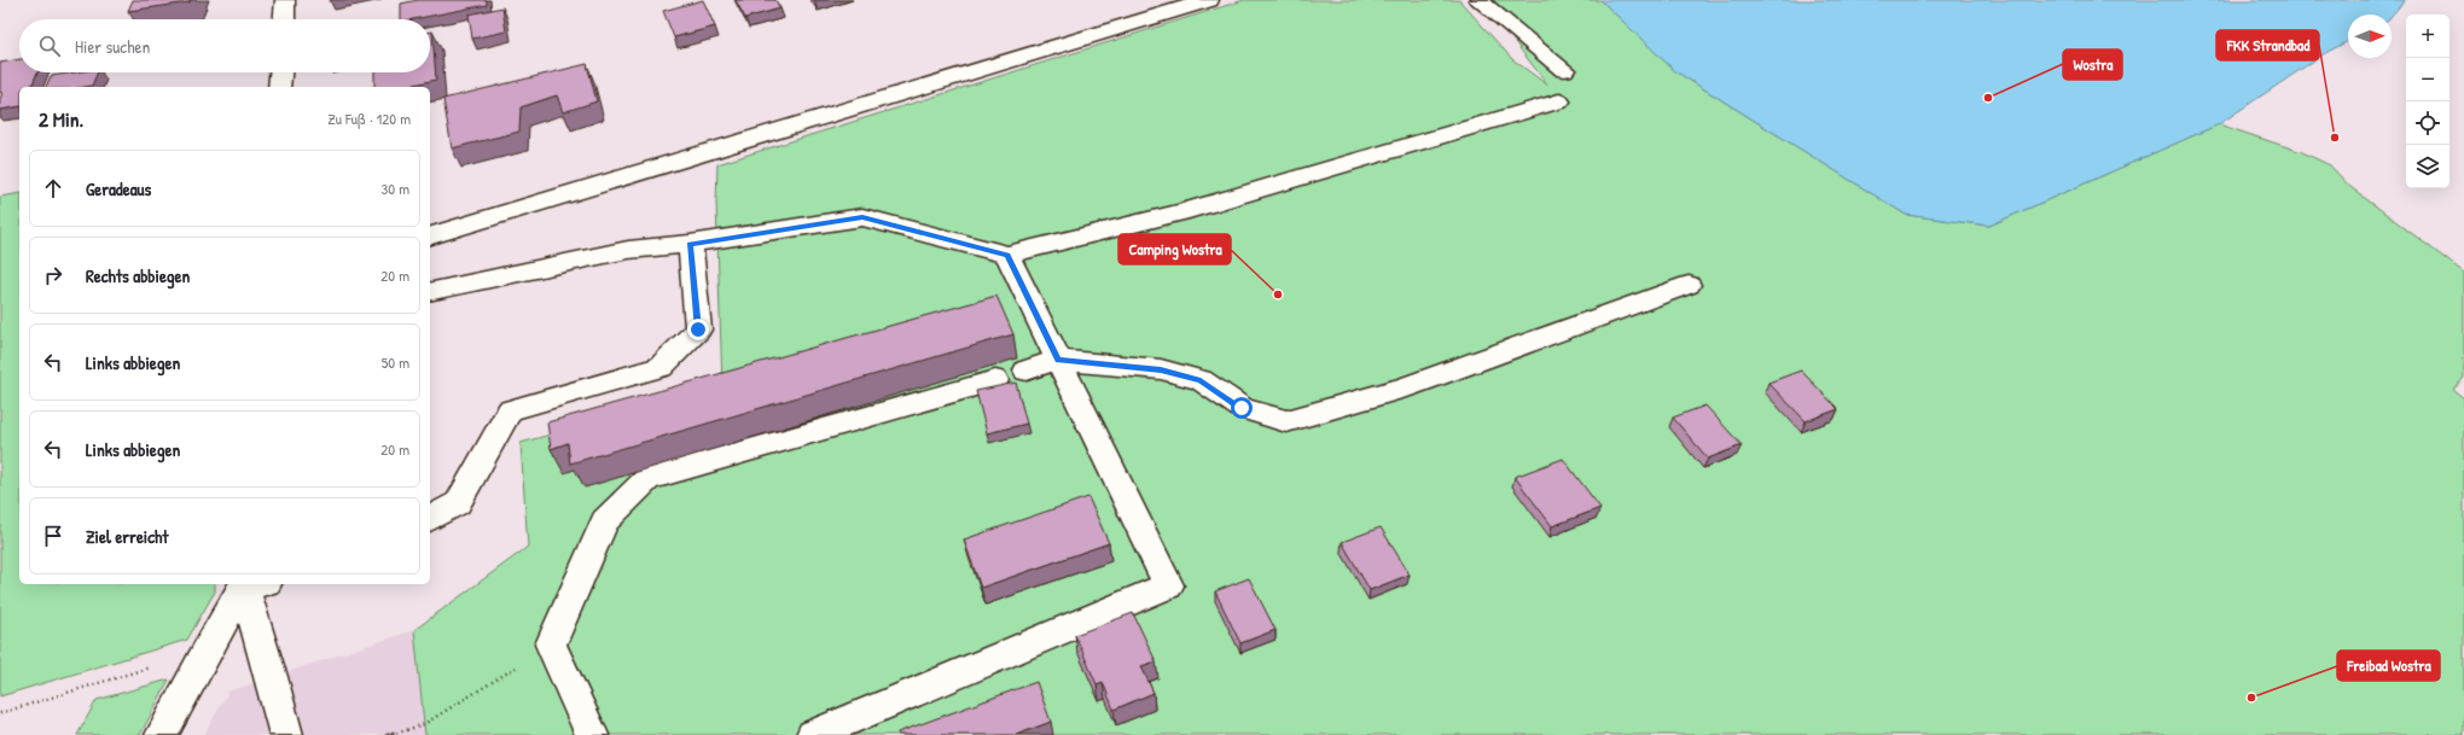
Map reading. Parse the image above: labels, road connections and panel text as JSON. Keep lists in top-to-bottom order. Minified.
{"places":["Wostra","FKK Strandbad","Camping Wostra","Freibad Wostra"],"north":"right","page":{"map_buttons":["+","−"],"search":"Hier suchen","heading":["2 Min.","Zu Fuß · 120 m"],"list":[["Geradeaus","30 m"],["Rechts abbiegen","20 m"],["Links abbiegen","50 m"],["Links abbiegen","20 m"],"Ziel erreicht"]}}
